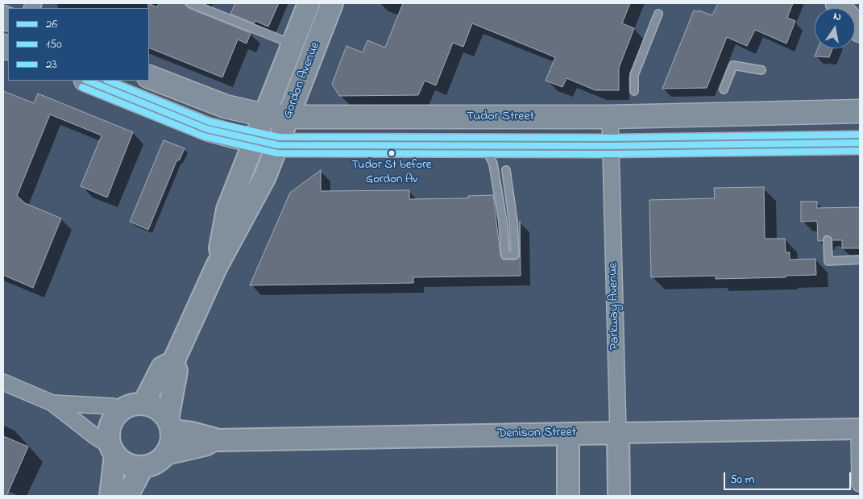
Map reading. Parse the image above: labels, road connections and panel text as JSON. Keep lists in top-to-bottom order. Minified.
{"streets":{"main road":["Gordon Avenue","Tudor Street","Parkway Avenue","Denison Street"]},"crossings":[["Gordon Avenue","Tudor Street"],["Gordon Avenue","Denison Street"],["Tudor Street","Parkway Avenue"],["Parkway Avenue","Denison Street"]],"places":["Tudor St before Gordon Av"],"lines":["transit line 26","transit line 23","transit line 150"],"legend":["26","150","23"],"scale_bar":"50 m","north":"top"}
